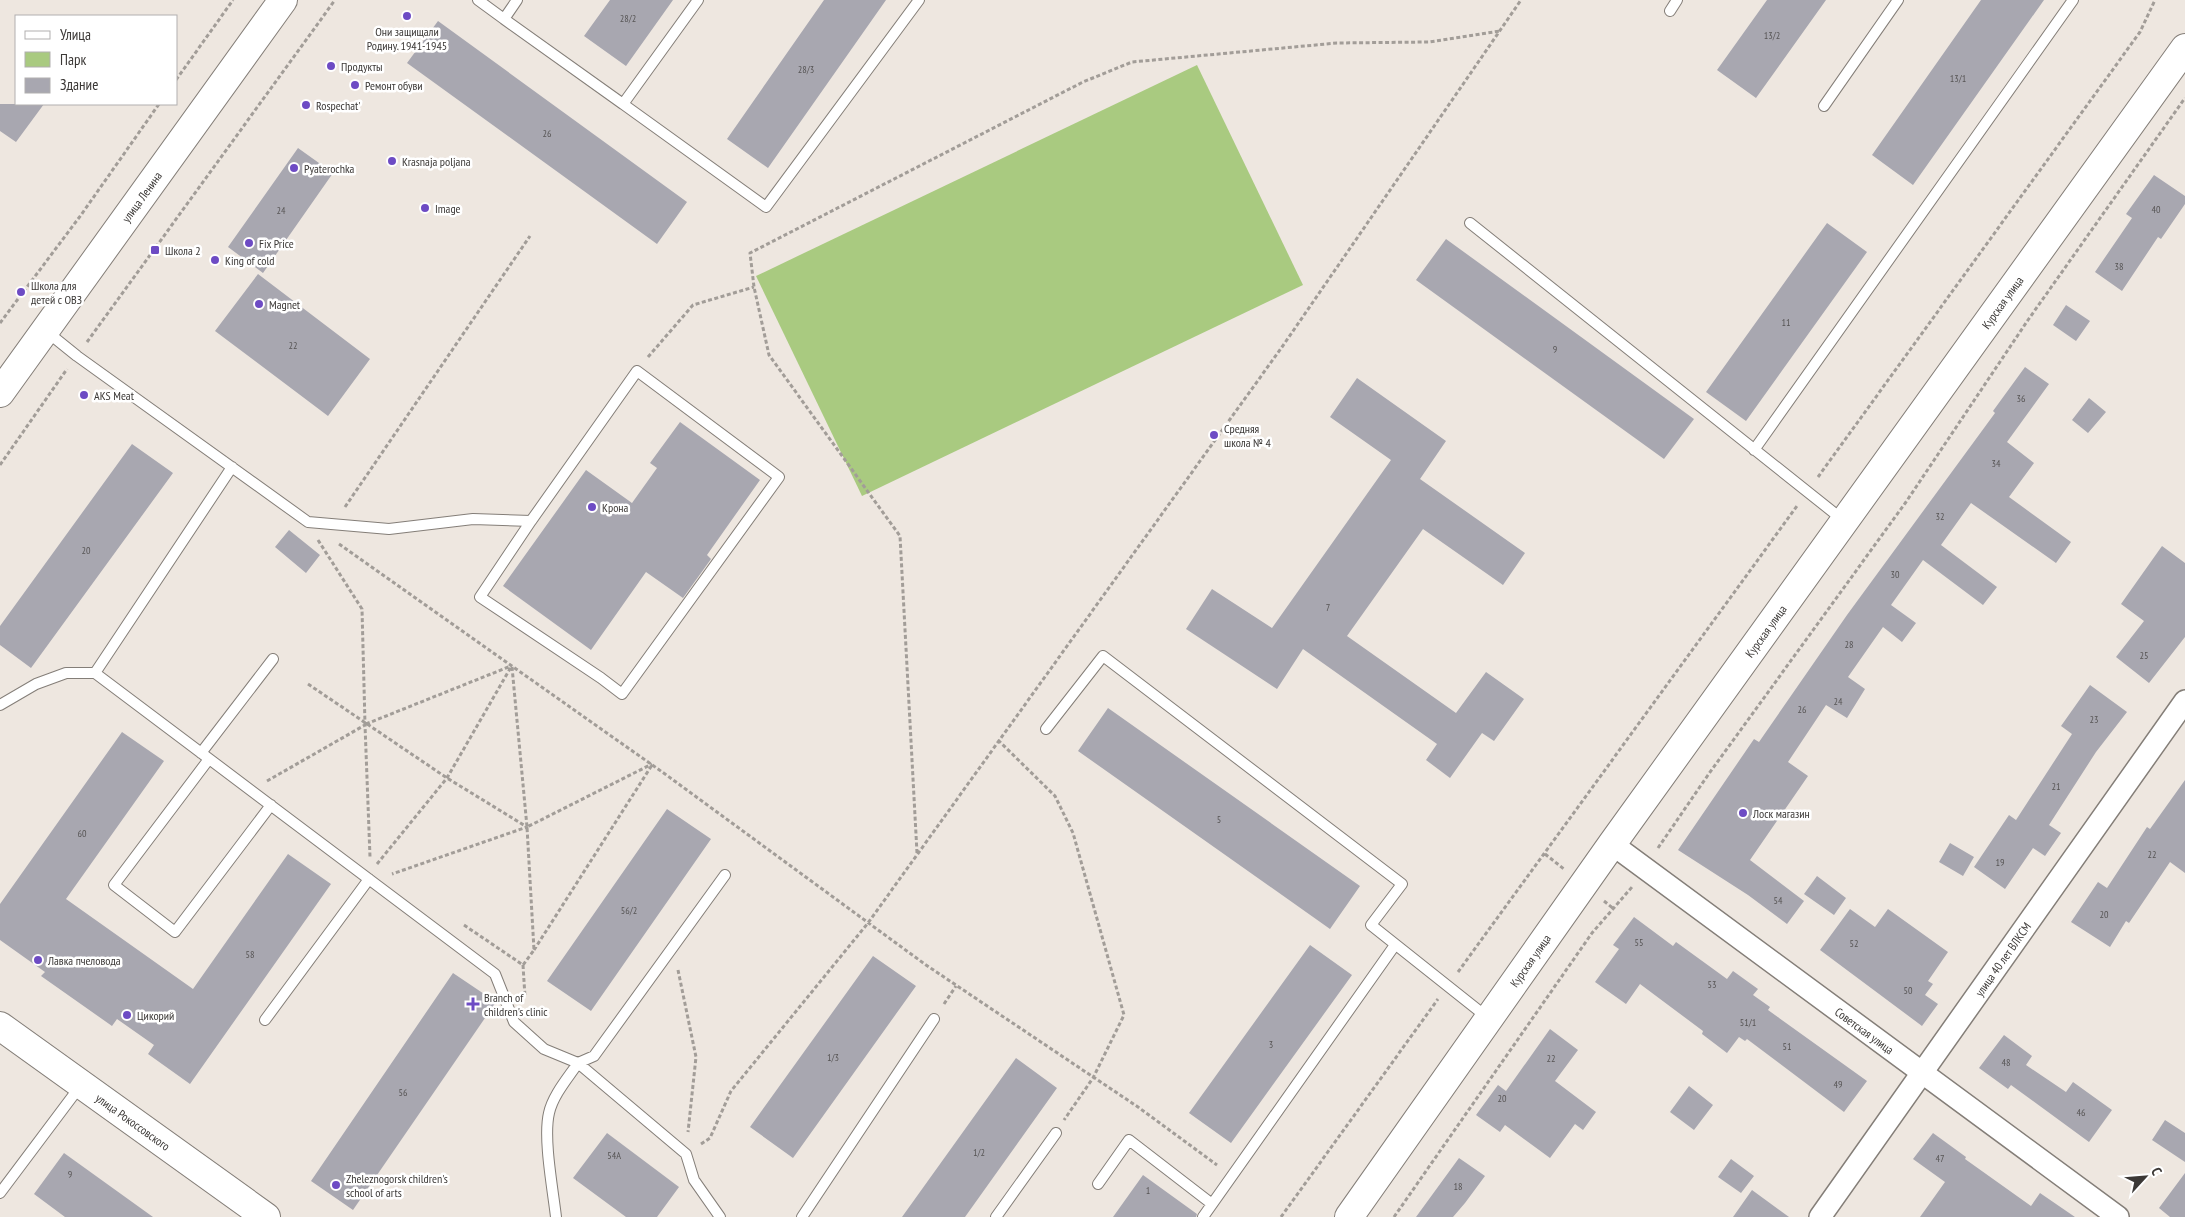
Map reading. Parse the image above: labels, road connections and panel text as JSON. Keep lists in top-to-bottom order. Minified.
{"streets":{"main road":["улица Ленина","Курская улица","улица Рокоссовского"],"street":["улица 40 лет ВЛКСМ","Советская улица"]},"crossings":[["Курская улица","Советская улица"],["улица 40 лет ВЛКСМ","Советская улица"]],"places":{"other":["Они защищали Родину. 1941-1945","Продукты","Ремонт обуви","Rospechat'","Krasnaja poljana","Pyaterochka","Image","Fix Price","King of cold","Школа для детей с ОВЗ","Magnet","AKS Meat","Средняя школа № 4","Крона","Лоск магазин","Лавка пчеловода","Цикорий","Zheleznogorsk children's school of arts"],"transit":["Школа 2"],"health":["Branch of children's clinic"]},"house_numbers":["28/2","13/2","28/3","13/1","26","40","24","38","11","22","9","36","34","32","20","30","7","28","25","24","26","23","21","5","60","22","19","54","56/2","20","55","52","58","53","50","51/1","3","51","1/3","22","48","49","56","20","46","1/2","54А","47","9","18","1"],"legend":["Улица","Парк","Здание"],"north":"top right"}
